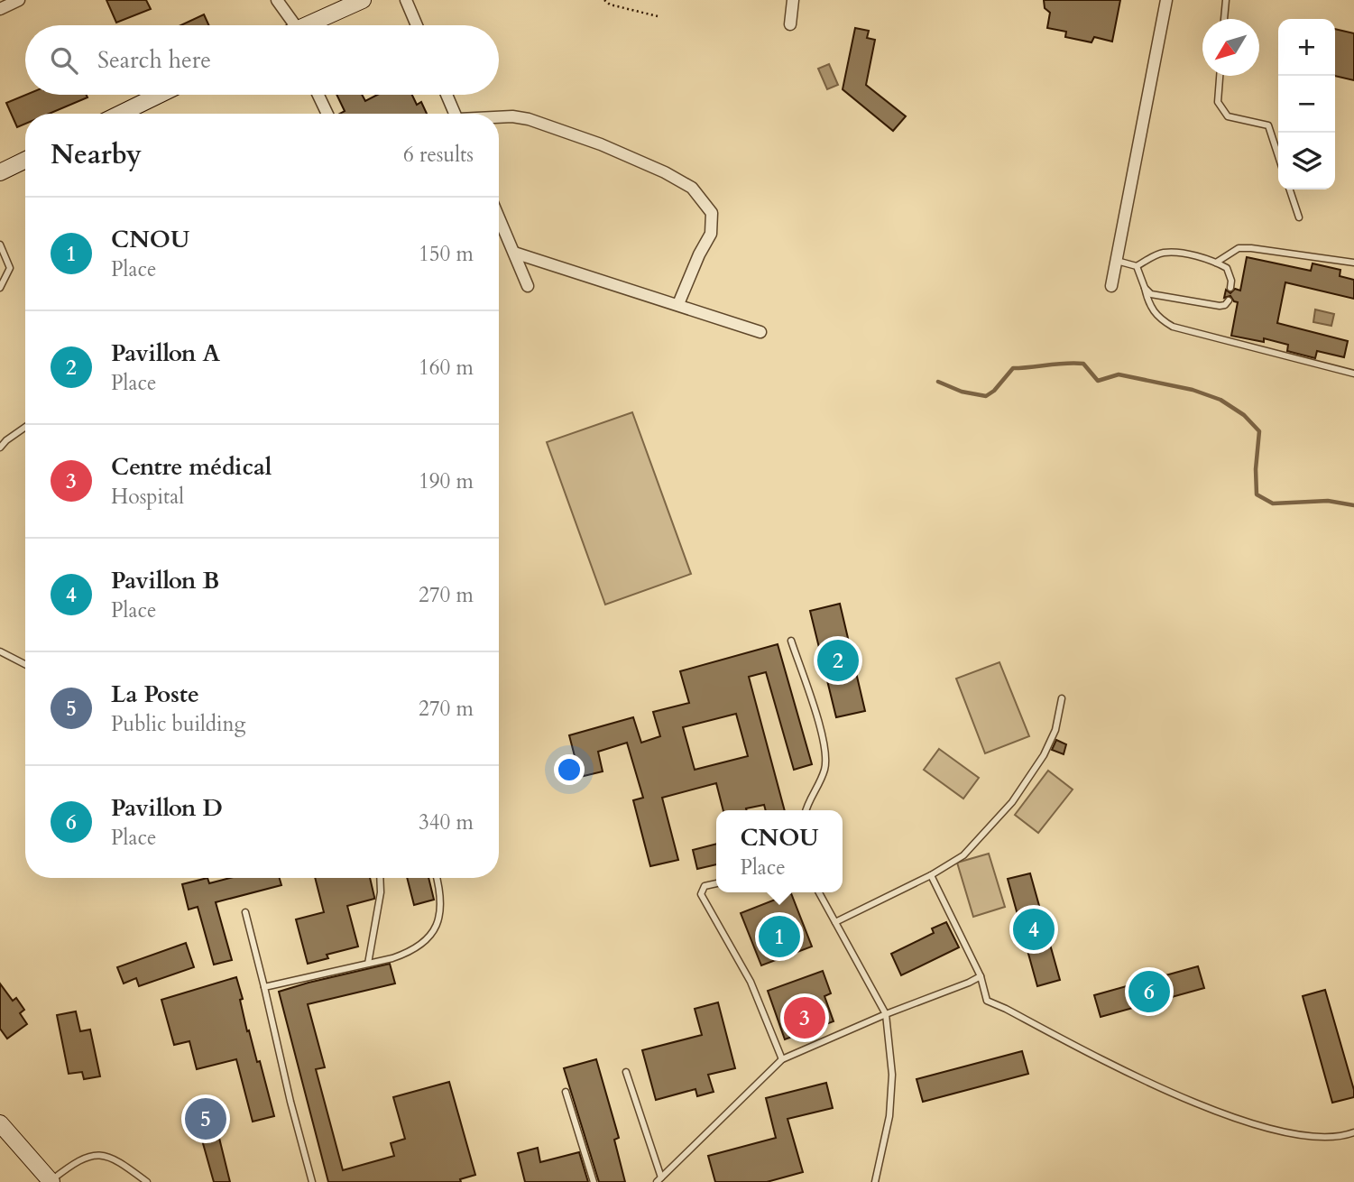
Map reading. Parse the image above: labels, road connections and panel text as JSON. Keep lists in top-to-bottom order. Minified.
{"north":"bottom left","page":{"map_buttons":["+","−"],"search":"Search here","heading":["Nearby","6 results"],"list":[{"mark":"1","name":"CNOU","note":"Place","value":"150 m"},{"mark":"2","name":"Pavillon A","note":"Place","value":"160 m"},{"mark":"3","name":"Centre médical","note":"Hospital","value":"190 m"},{"mark":"4","name":"Pavillon B","note":"Place","value":"270 m"},{"mark":"5","name":"La Poste","note":"Public building","value":"270 m"},{"mark":"6","name":"Pavillon D","note":"Place","value":"340 m"}],"pins":["2","4","1","6","3","5"],"popup":["CNOU","Place"]}}
